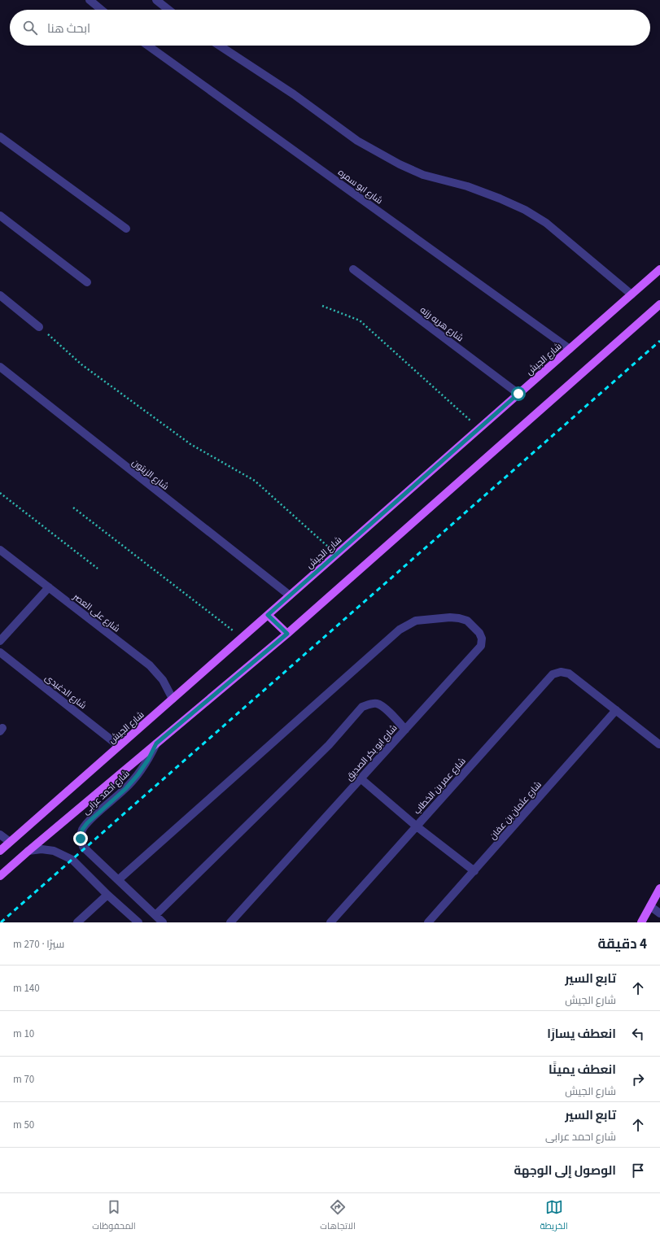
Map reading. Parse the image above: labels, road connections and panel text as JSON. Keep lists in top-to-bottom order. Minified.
{"streets":{"main road":["شارع الجيش"],"street":["شارع ابو سمره","شارع هريه رزنه","شارع الزيتون","شارع على العصر","شارع الدغيدى","شارع ابو بكر الصديق","شارع عمر بن الخطاب","شارع احمد عرابى","شارع عثمان بن عفان"]},"crossings":[["شارع ابو سمره","شارع الجيش"],["شارع هريه رزنه","شارع الجيش"],["شارع الجيش","شارع الزيتون"],["شارع الجيش","شارع على العصر"],["شارع الجيش","شارع الدغيدى"],["شارع ابو بكر الصديق","شارع احمد عرابى"],["شارع عمر بن الخطاب","شارع عثمان بن عفان"]],"page":{"search":"ابحث هنا","heading":["4 دقيقة","سيرًا · 270 m"],"list":[["تابع السير","شارع الجيش","140 m"],["انعطف يسارًا","10 m"],["انعطف يمينًا","شارع الجيش","70 m"],["تابع السير","شارع احمد عرابى","50 m"],"الوصول إلى الوجهة"],"nav":["الخريطة","الاتجاهات","المحفوظات"]}}
